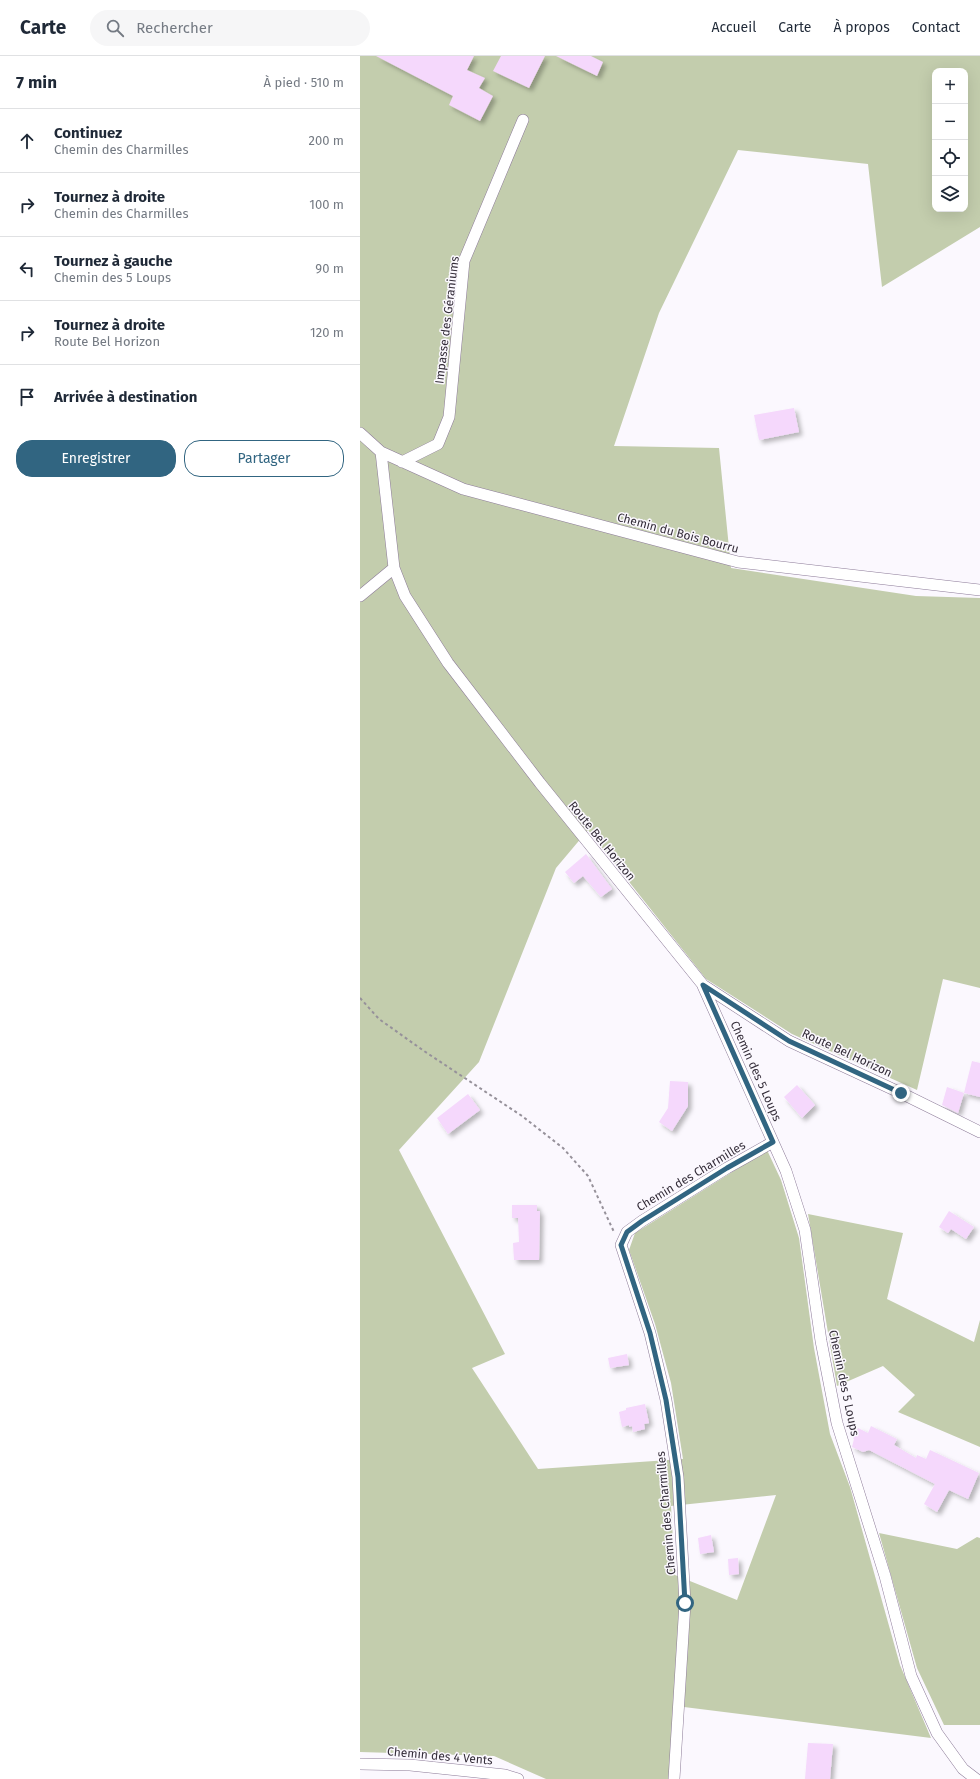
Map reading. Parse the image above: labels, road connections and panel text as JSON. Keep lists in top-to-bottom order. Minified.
{"streets":{"street":["Impasse des Géraniums","Chemin du Bois Bourru","Route Bel Horizon","Chemin des 5 Loups","Chemin des Charmilles","Chemin des 4 Vents"]},"crossings":[["Impasse des Géraniums","Chemin du Bois Bourru"],["Chemin du Bois Bourru","Route Bel Horizon"],["Route Bel Horizon","Chemin des 5 Loups"],["Chemin des 5 Loups","Chemin des Charmilles"]],"page":{"header":"Carte","search":"Rechercher","nav":["Accueil","Carte","À propos","Contact"],"heading":["7 min","À pied · 510 m"],"map_buttons":["+","−"],"list":[["Continuez","Chemin des Charmilles","200 m"],["Tournez à droite","Chemin des Charmilles","100 m"],["Tournez à gauche","Chemin des 5 Loups","90 m"],["Tournez à droite","Route Bel Horizon","120 m"],"Arrivée à destination"],"buttons":["Enregistrer","Partager"]}}
